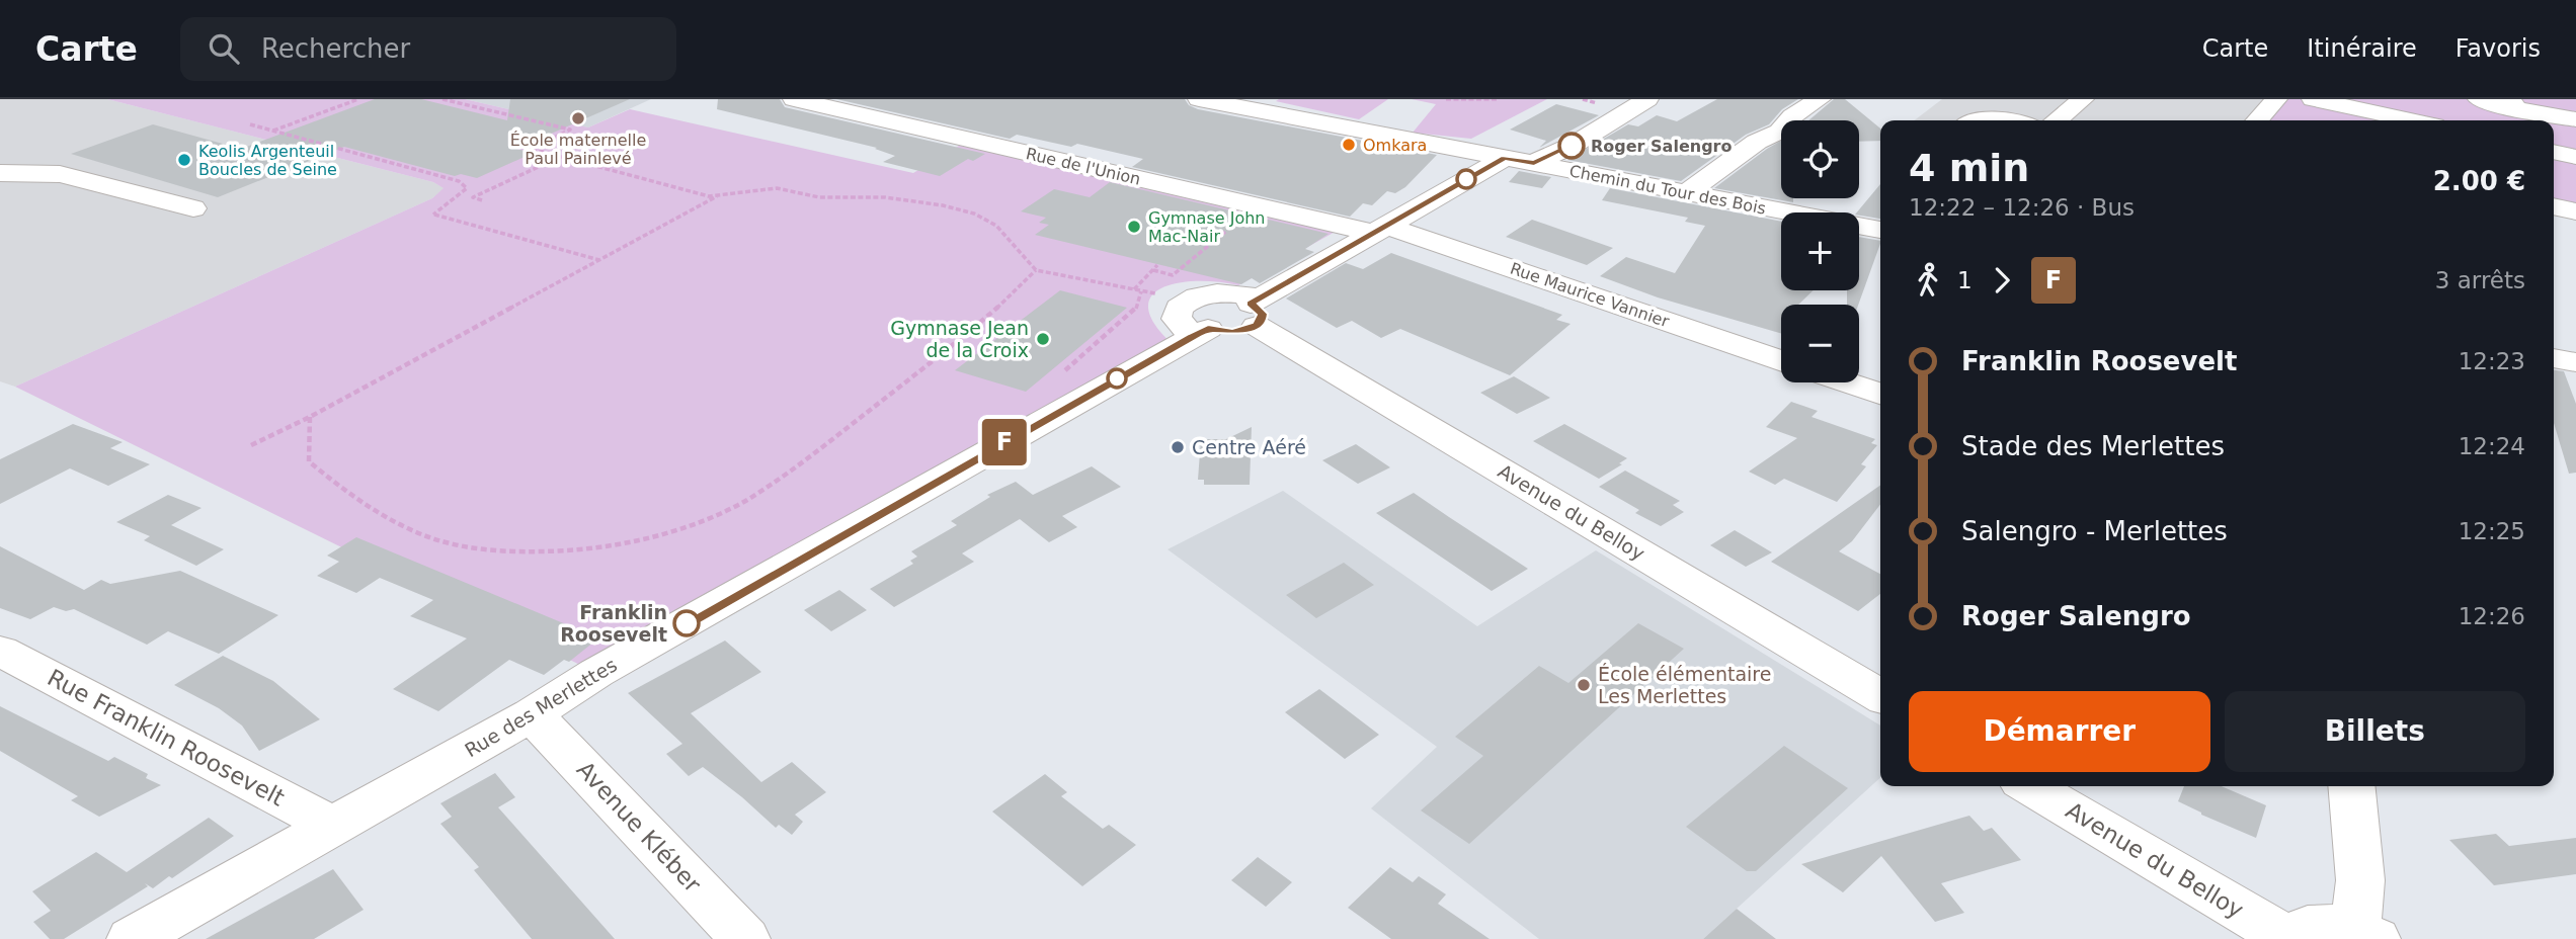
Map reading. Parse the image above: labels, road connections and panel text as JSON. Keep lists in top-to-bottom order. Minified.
{"streets":{"street":["Rue de l'Union","Chemin du Tour des Bois","Rue Maurice Vannier","Avenue du Belloy","Rue des Merlettes","Rue Franklin Roosevelt","Avenue Kléber"]},"crossings":[["Rue de l'Union","Rue Maurice Vannier"],["Rue des Merlettes","Rue Franklin Roosevelt"],["Rue des Merlettes","Avenue Kléber"]],"places":["École maternelle Paul Painlevé","Omkara","Roger Salengro","Keolis Argenteuil Boucles de Seine","Gymnase John Mac-Nair","Gymnase Jean de la Croix","Centre Aéré","Franklin Roosevelt","École élémentaire Les Merlettes"],"lines":["bus line F"],"page":{"header":"Carte","search":"Rechercher","nav":["Carte","Itinéraire","Favoris"],"on_map":"F","map_buttons":["+","−"],"heading":["4 min","12:22 – 12:26 · Bus","2.00 €"],"legs":["1","F","3 arrêts"],"list":[{"name":"Franklin Roosevelt","value":"12:23"},{"name":"Stade des Merlettes","value":"12:24"},{"name":"Salengro - Merlettes","value":"12:25"},{"name":"Roger Salengro","value":"12:26"}],"buttons":["Démarrer","Billets"]}}
